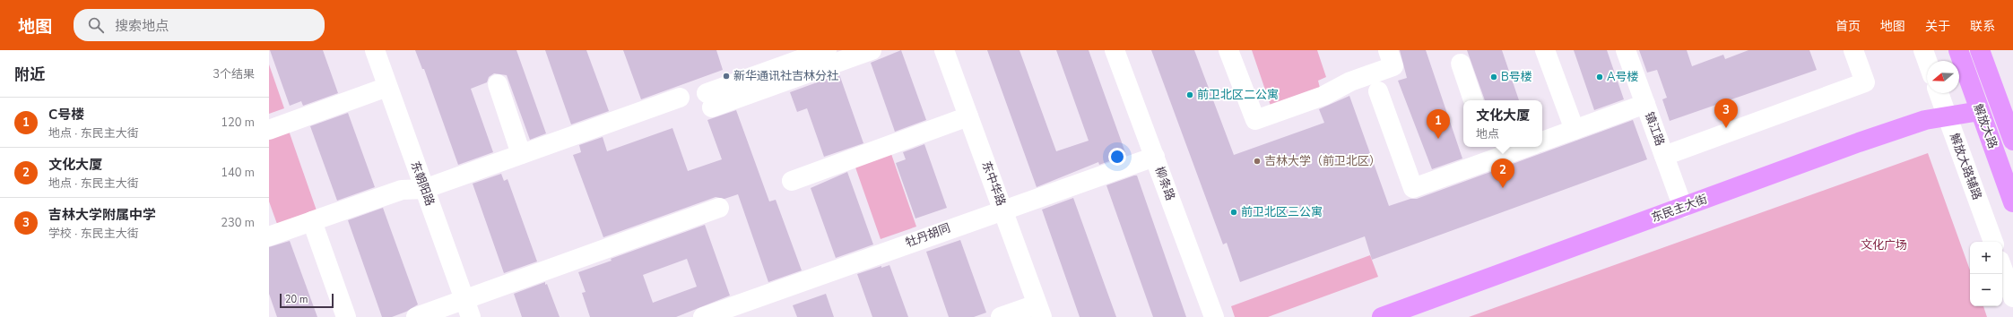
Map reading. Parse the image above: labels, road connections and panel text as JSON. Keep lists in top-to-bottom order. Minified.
{"streets":{"main road":["解放大路","东民主大街"],"street":["镇江路","解放大路辅路","东朝阳路","东中华路","柳条路","牡丹胡同"]},"crossings":[["解放大路","东民主大街"],["镇江路","东民主大街"],["解放大路辅路","东民主大街"],["东中华路","牡丹胡同"],["柳条路","牡丹胡同"]],"parks":["文化广场"],"places":["新华通讯社吉林分社","B号楼","A号楼","前卫北区二公寓","吉林大学（前卫北区）","前卫北区三公寓"],"scale_bar":"20 m","north":"left","page":{"header":"地图","search":"搜索地点","nav":["首页","地图","关于","联系"],"heading":["附近","3个结果"],"list":[{"mark":"1","name":"C号楼","note":"地点 · 东民主大街","value":"120 m"},{"mark":"2","name":"文化大厦","note":"地点 · 东民主大街","value":"140 m"},{"mark":"3","name":"吉林大学附属中学","note":"学校 · 东民主大街","value":"230 m"}],"pins":["3","1","2"],"popup":["文化大厦","地点"],"map_buttons":["+","−"],"scale":"20 m"}}
